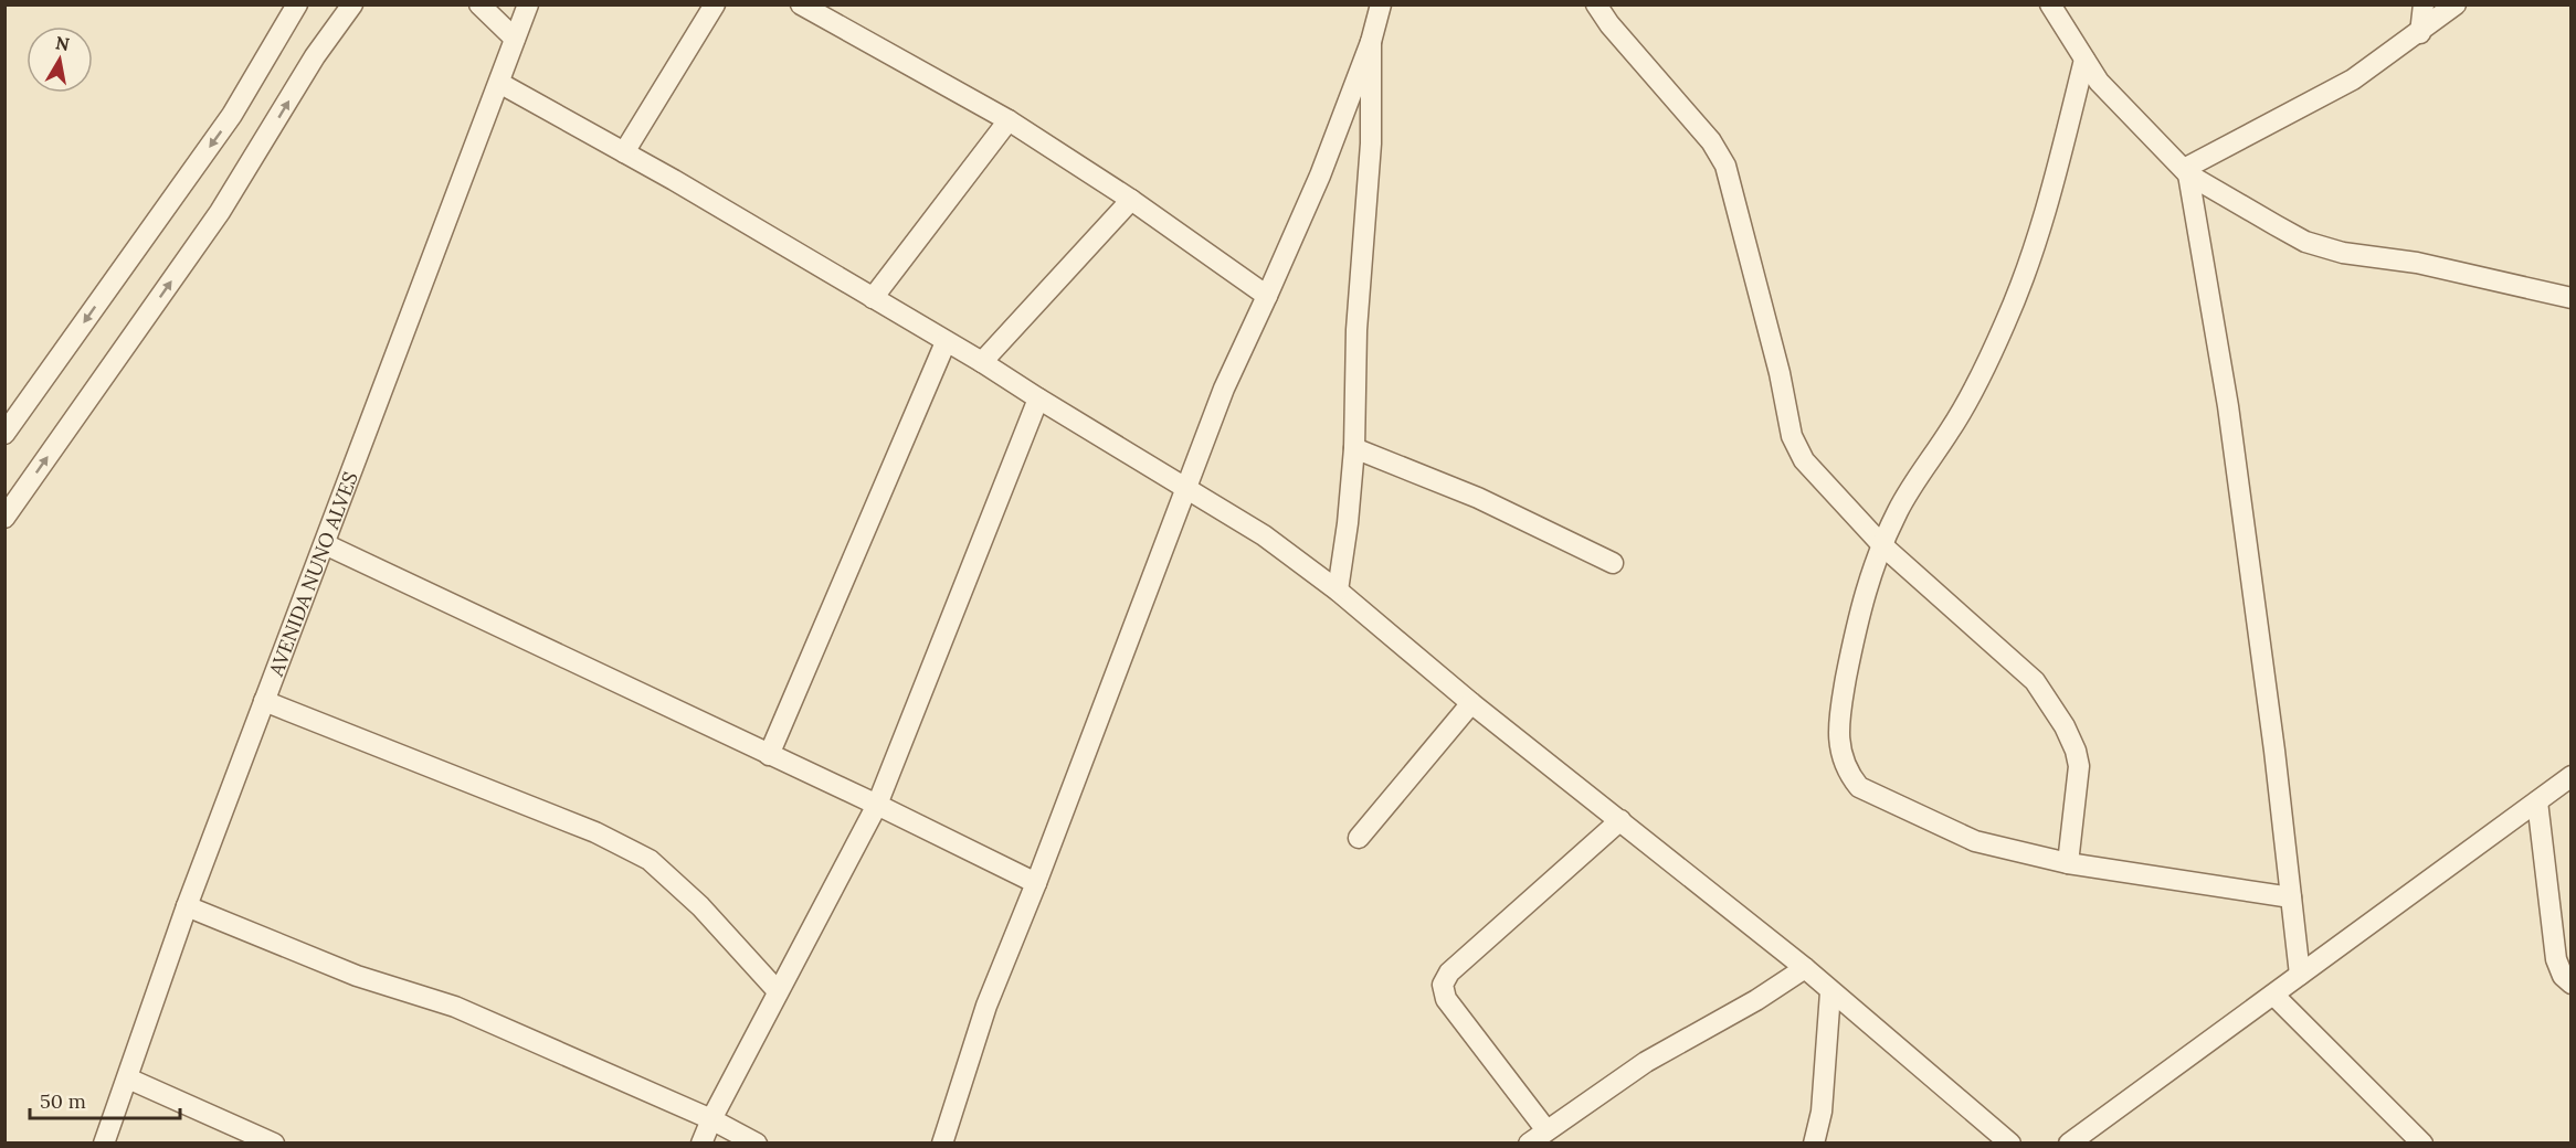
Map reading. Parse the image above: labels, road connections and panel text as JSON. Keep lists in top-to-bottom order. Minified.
{"streets":{"street":["AVENIDA NUNO ALVES"]},"scale_bar":"50 m","north":"top"}
